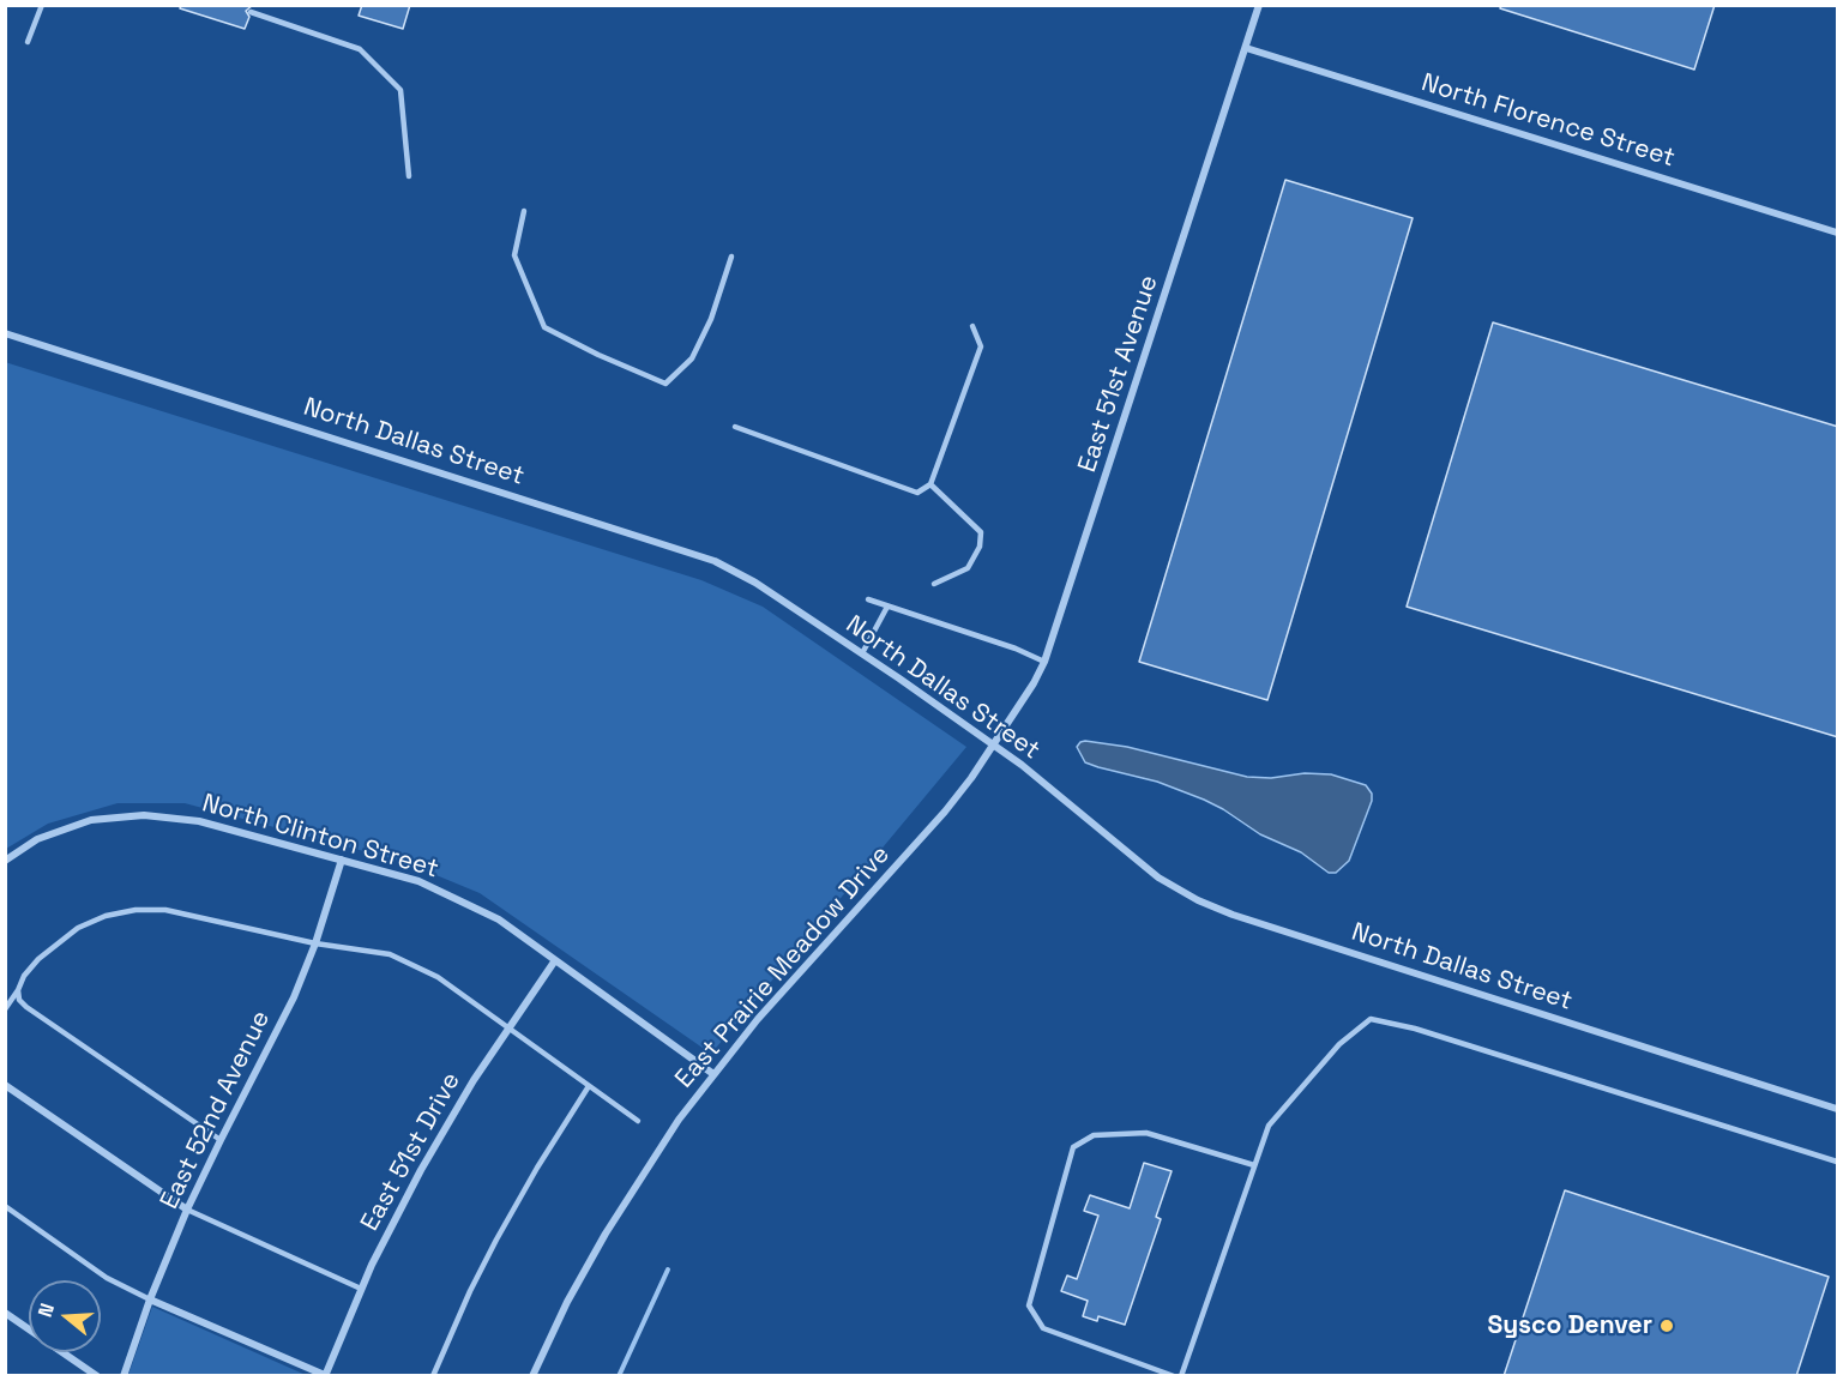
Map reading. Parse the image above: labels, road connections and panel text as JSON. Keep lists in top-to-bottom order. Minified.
{"streets":{"street":["North Florence Street","East 51st Avenue","North Dallas Street","North Clinton Street","East Prairie Meadow Drive","East 52nd Avenue","East 51st Drive"]},"crossings":[["North Florence Street","East 51st Avenue"],["East 51st Avenue","North Dallas Street"],["East 51st Avenue","East Prairie Meadow Drive"],["North Dallas Street","East Prairie Meadow Drive"],["North Clinton Street","East Prairie Meadow Drive"],["North Clinton Street","East 52nd Avenue"],["North Clinton Street","East 51st Drive"]],"places":["Sysco Denver"],"north":"left"}
